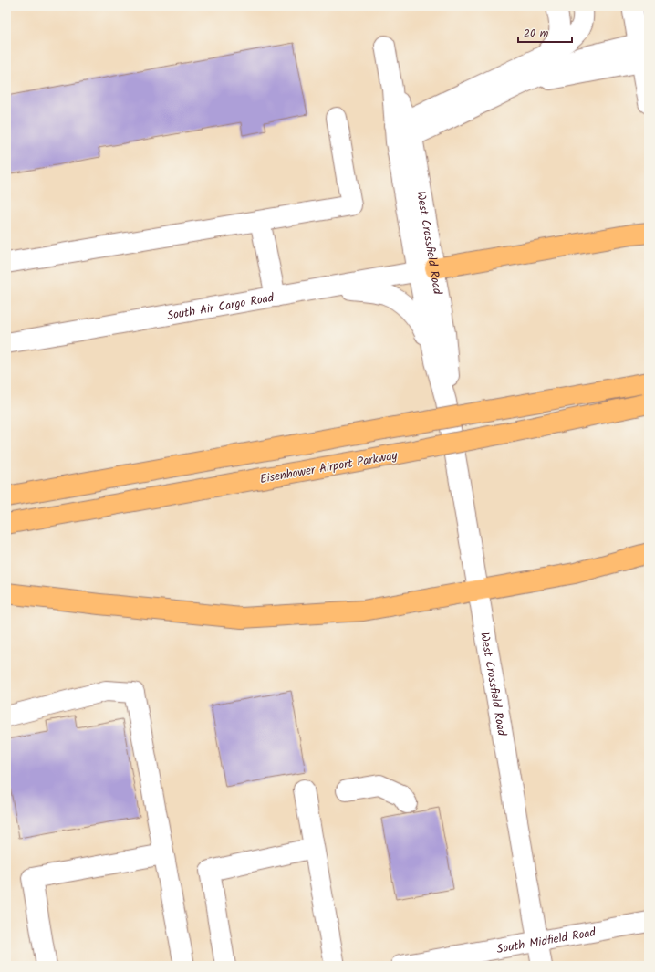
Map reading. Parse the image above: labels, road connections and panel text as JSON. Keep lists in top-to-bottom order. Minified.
{"streets":{"main road":["Eisenhower Airport Parkway"],"street":["West Crossfield Road","South Air Cargo Road","South Midfield Road"]},"crossings":[["West Crossfield Road","South Air Cargo Road"],["West Crossfield Road","South Midfield Road"]],"scale_bar":"20 m"}
